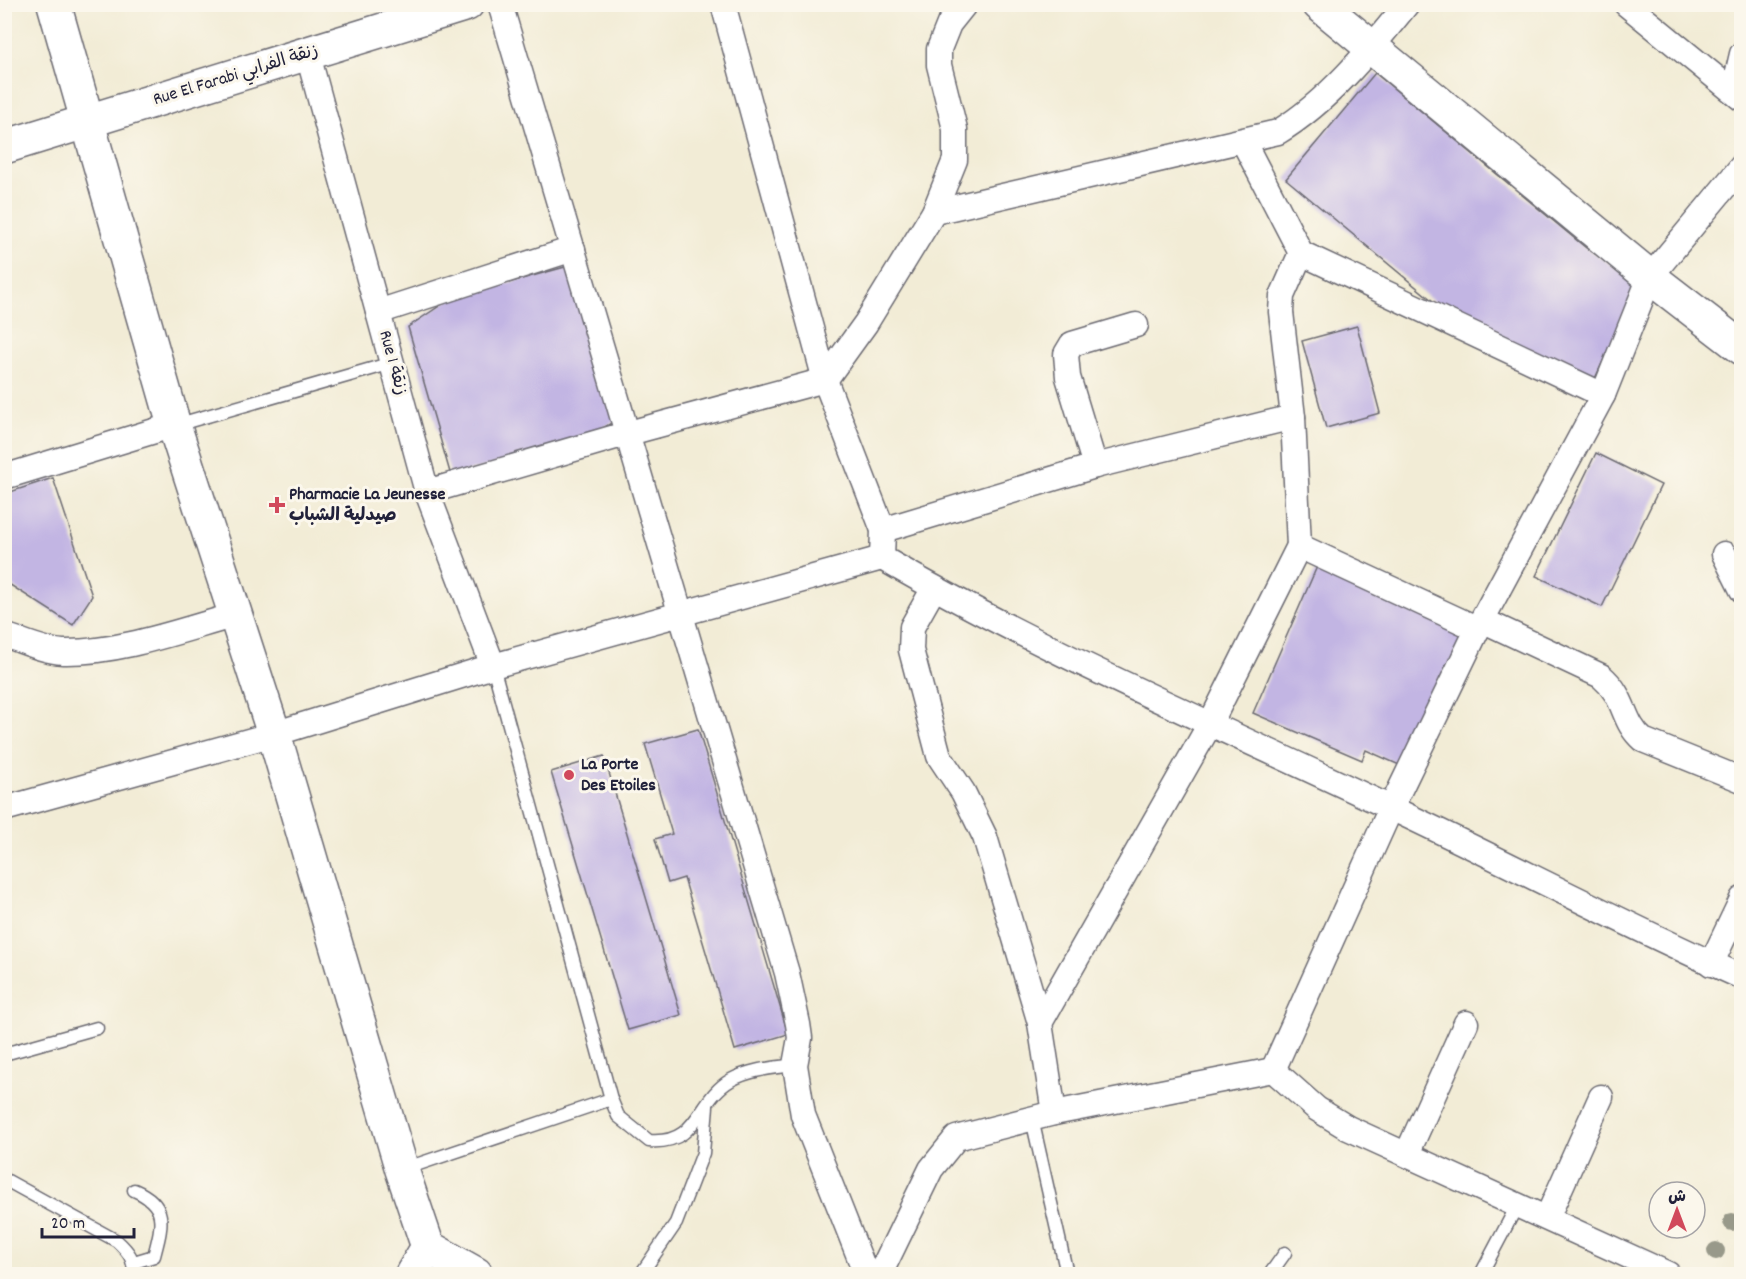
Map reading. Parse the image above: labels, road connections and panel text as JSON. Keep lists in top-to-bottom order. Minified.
{"streets":{"street":["Rue El Farabi زنقة الفرابي","Rue 1 زنقة"]},"crossings":[["Rue El Farabi زنقة الفرابي","Rue 1 زنقة"]],"places":{"health":["Pharmacie La Jeunesse صيدلية الشباب"],"other":["La Porte Des Etoiles"]},"scale_bar":"20 m","north":"top"}
